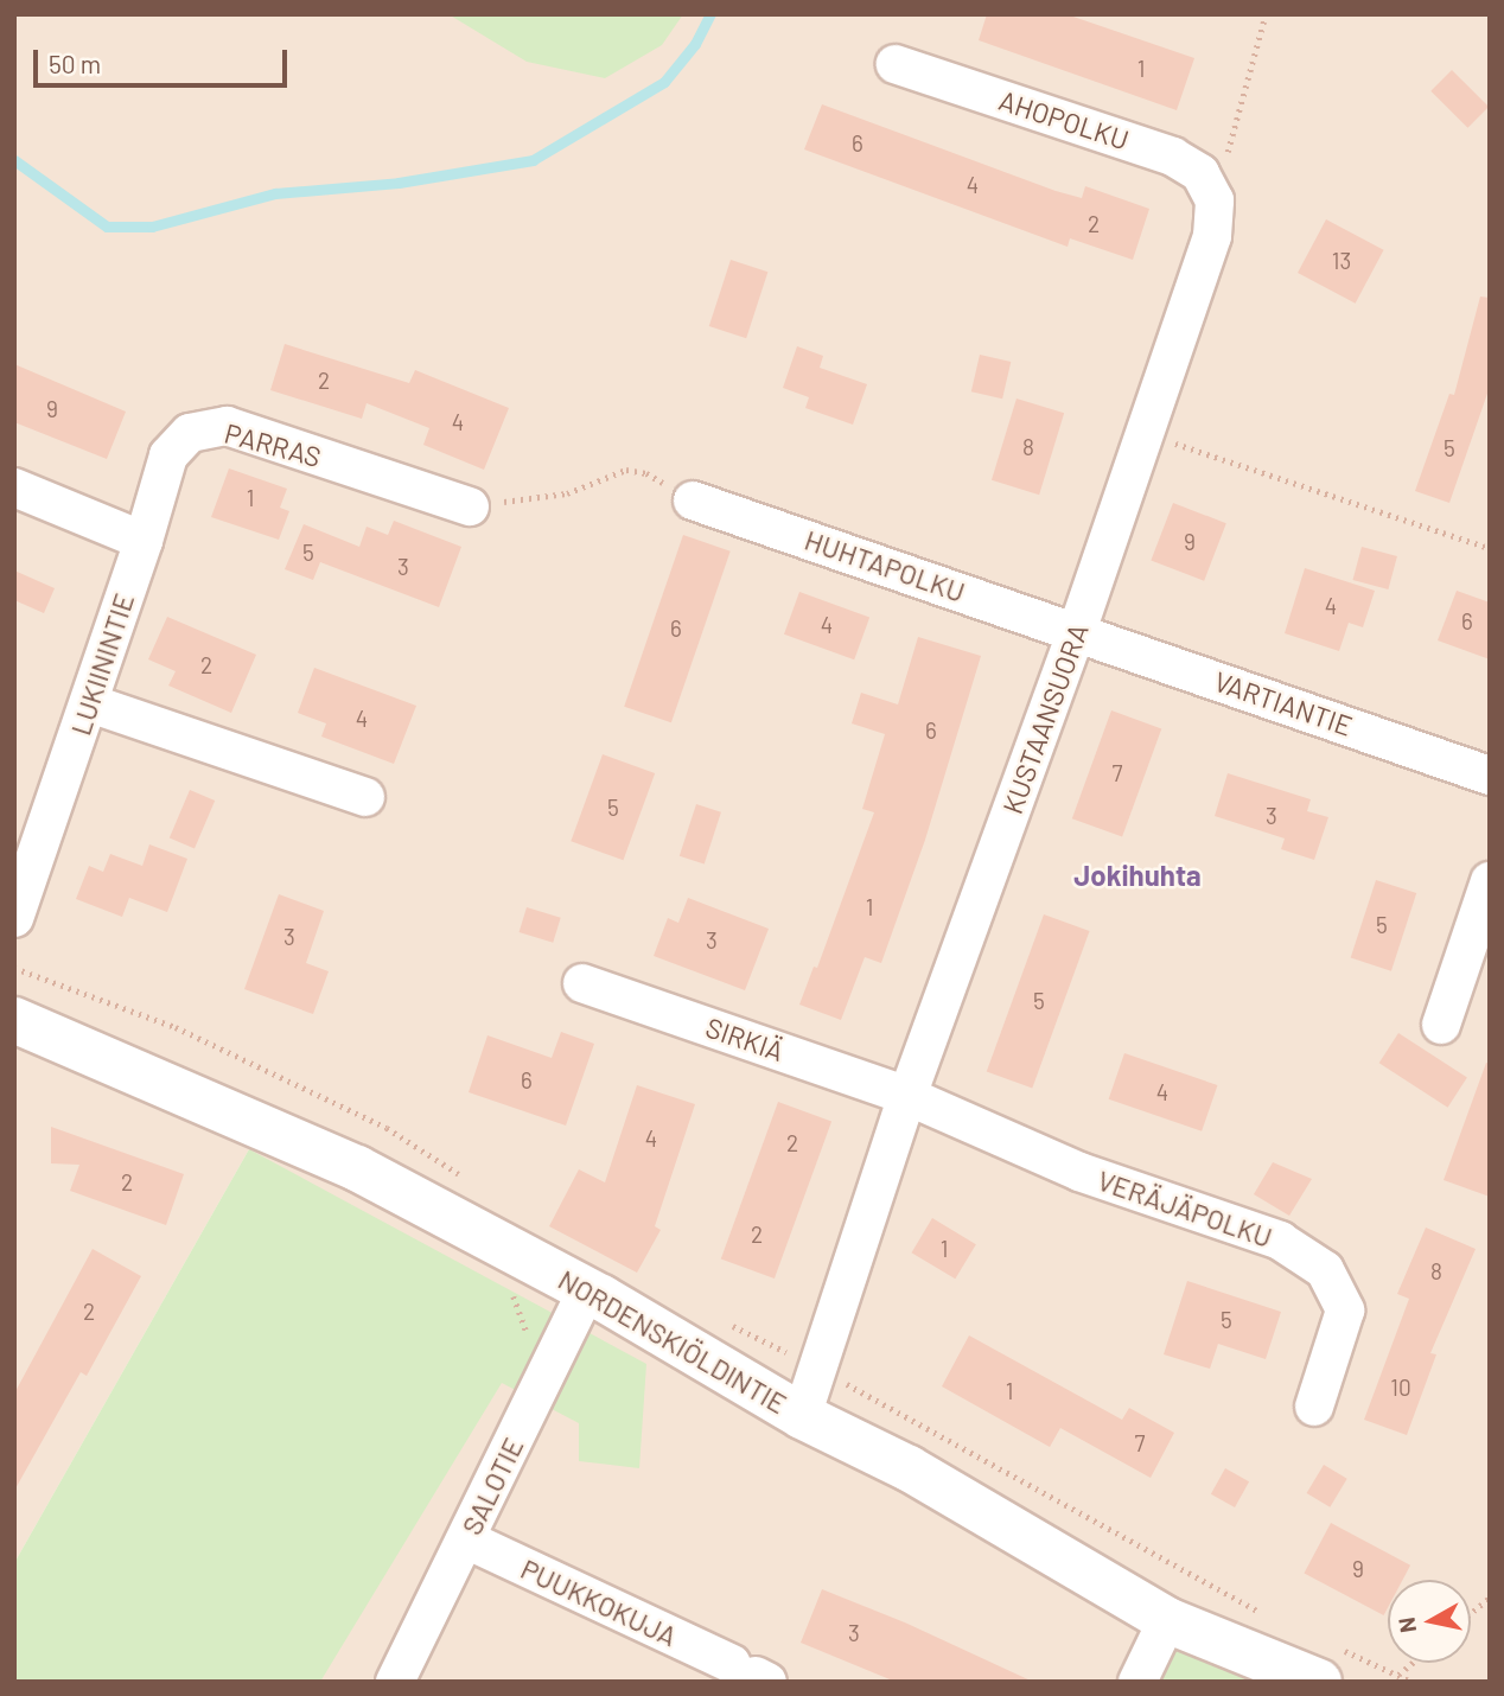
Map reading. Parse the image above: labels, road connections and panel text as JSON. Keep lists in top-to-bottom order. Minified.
{"streets":{"main road":["NORDENSKIÖLDINTIE"],"street":["AHOPOLKU","PARRAS","HUHTAPOLKU","LUKIININTIE","VARTIANTIE","KUSTAANSUORA","SIRKIÄ","VERÄJÄPOLKU","SALOTIE","PUUKKOKUJA"]},"crossings":[["AHOPOLKU","KUSTAANSUORA"],["PARRAS","LUKIININTIE"],["HUHTAPOLKU","VARTIANTIE"],["HUHTAPOLKU","KUSTAANSUORA"],["VARTIANTIE","KUSTAANSUORA"],["KUSTAANSUORA","SIRKIÄ"],["KUSTAANSUORA","VERÄJÄPOLKU"],["KUSTAANSUORA","NORDENSKIÖLDINTIE"],["SIRKIÄ","VERÄJÄPOLKU"],["NORDENSKIÖLDINTIE","SALOTIE"],["SALOTIE","PUUKKOKUJA"]],"districts":["Jokihuhta"],"house_numbers":["1","6","4","2","13","2","9","4","8","5","1","9","5","3","4","6","4","6","2","4","6","7","5","3","1","5","3","3","5","6","4","4","2","2","2","1","8","2","5","10","1","7","9","3"],"scale_bar":"50 m","north":"left"}
